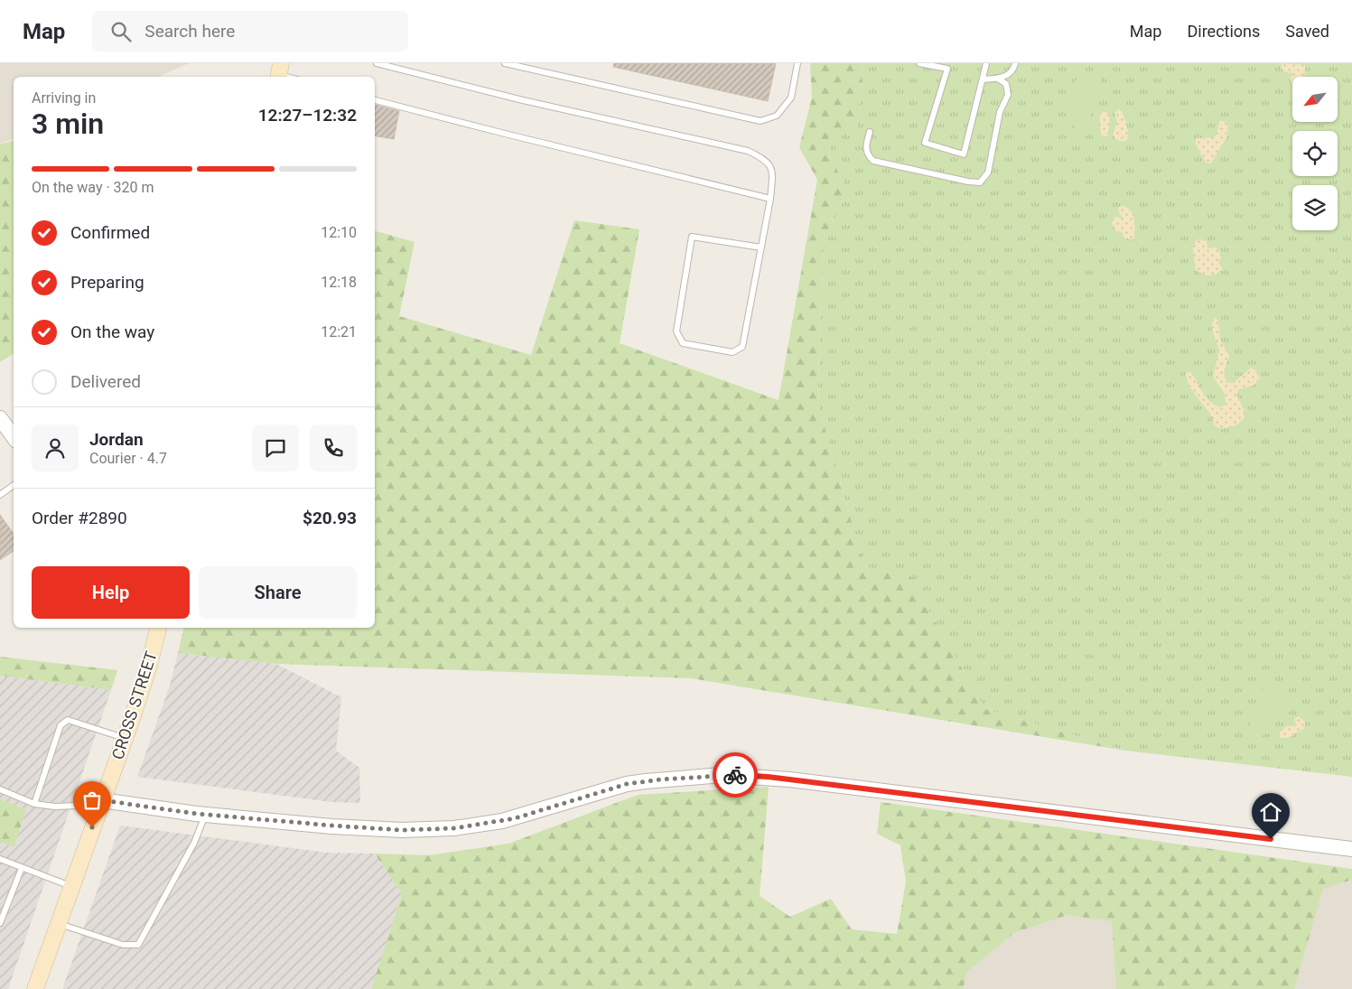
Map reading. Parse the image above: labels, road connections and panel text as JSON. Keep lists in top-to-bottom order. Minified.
{"streets":{"main road":["CROSS STREET"]},"north":"bottom left","page":{"header":"Map","search":"Search here","nav":["Map","Directions","Saved"],"heading":["3 min","Arriving in","12:27–12:32"],"panel":["Jordan","Courier · 4.7","Order #2890","$20.93"],"bar":"On the way · 320 m","list":[["Confirmed","12:10"],["Preparing","12:18"],["On the way","12:21"],"Delivered"],"buttons":["Help","Share"]}}
